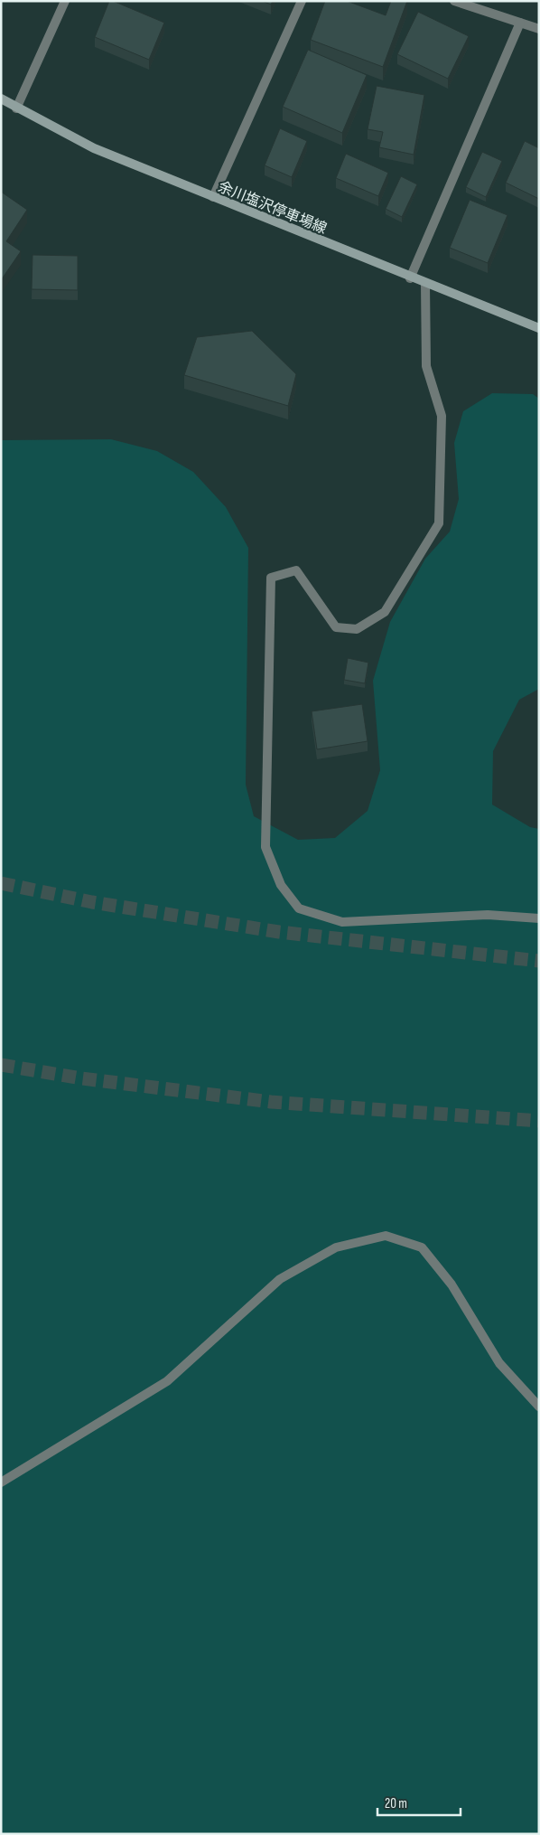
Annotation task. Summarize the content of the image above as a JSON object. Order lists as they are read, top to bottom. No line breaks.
{"streets":{"main road":["余川塩沢停車場線"]},"scale_bar":"20 m"}
